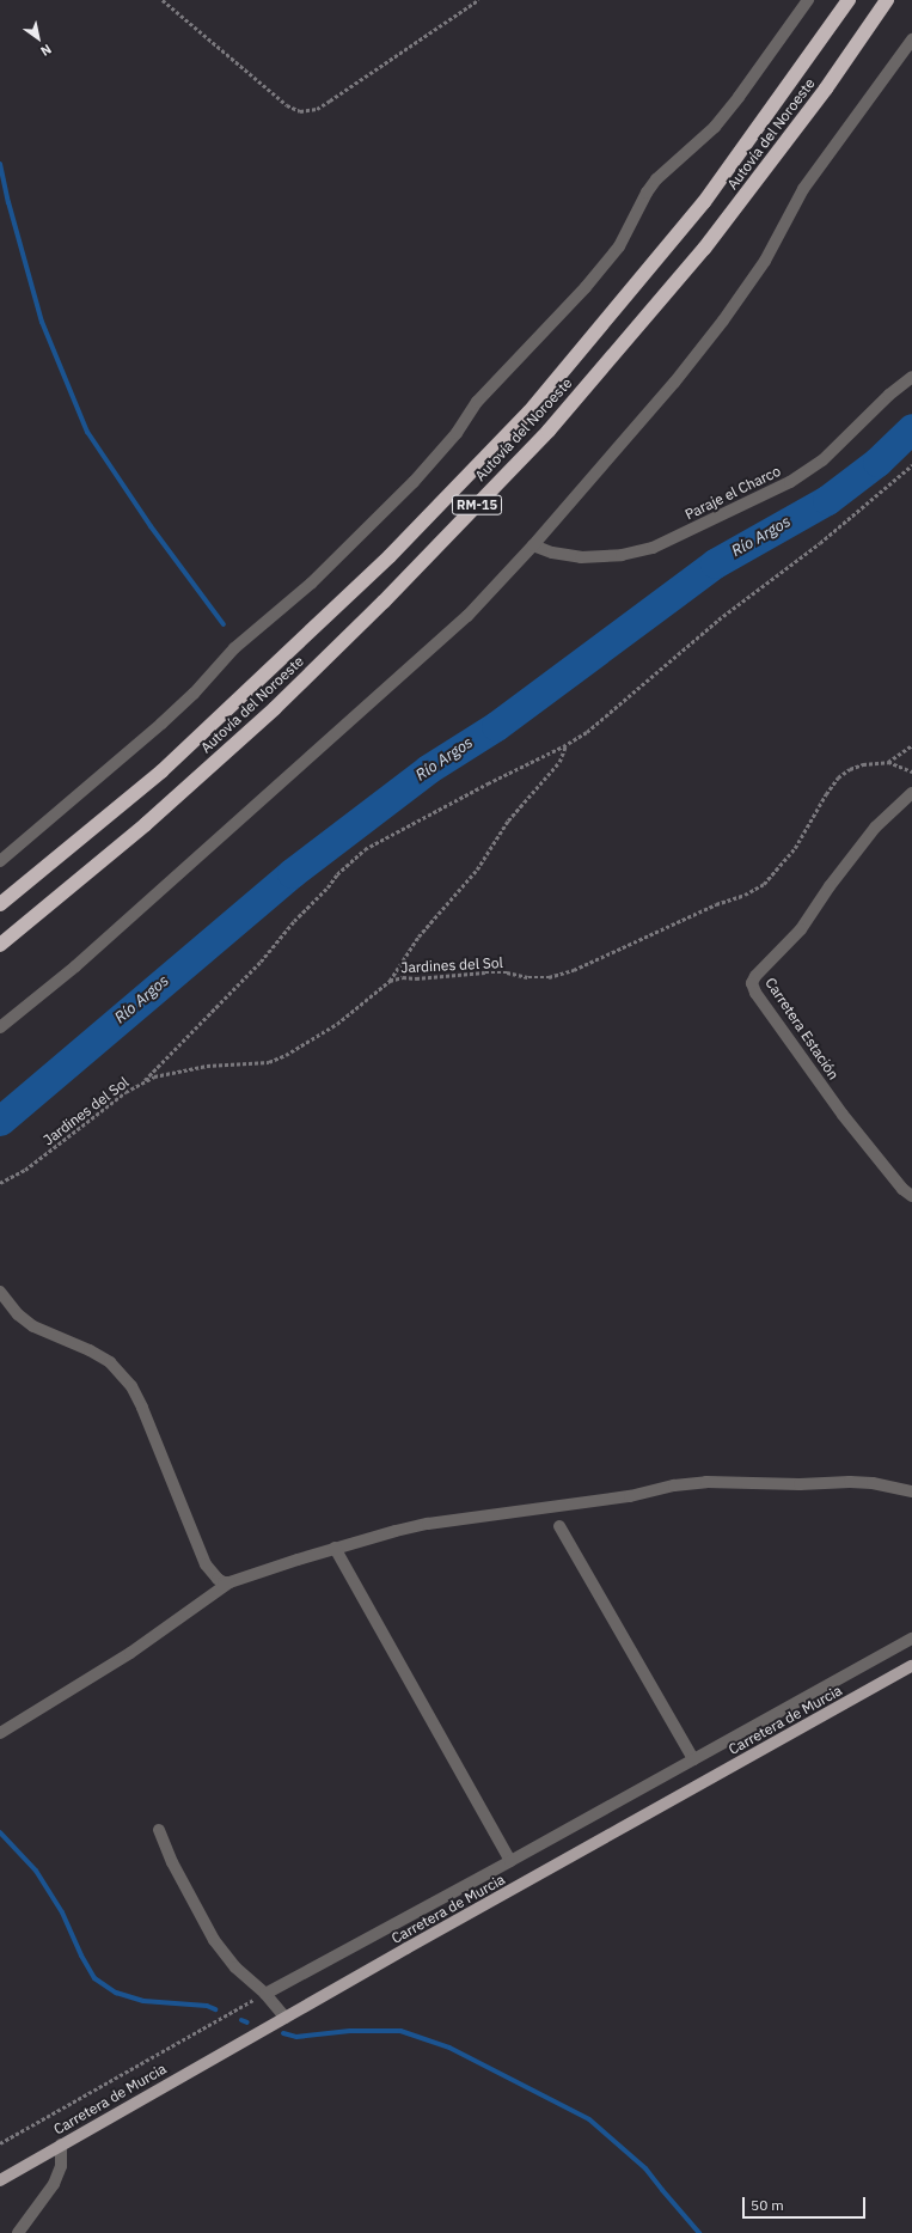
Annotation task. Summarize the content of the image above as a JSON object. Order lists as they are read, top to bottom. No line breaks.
{"streets":{"highway":["Autovía del Noroeste","RM-15"],"main road":["Carretera de Murcia"],"street":["Paraje el Charco","Carretera Estación"],"path":["Jardines del Sol"]},"water":["Río Argos"],"scale_bar":"50 m","north":"bottom right"}
